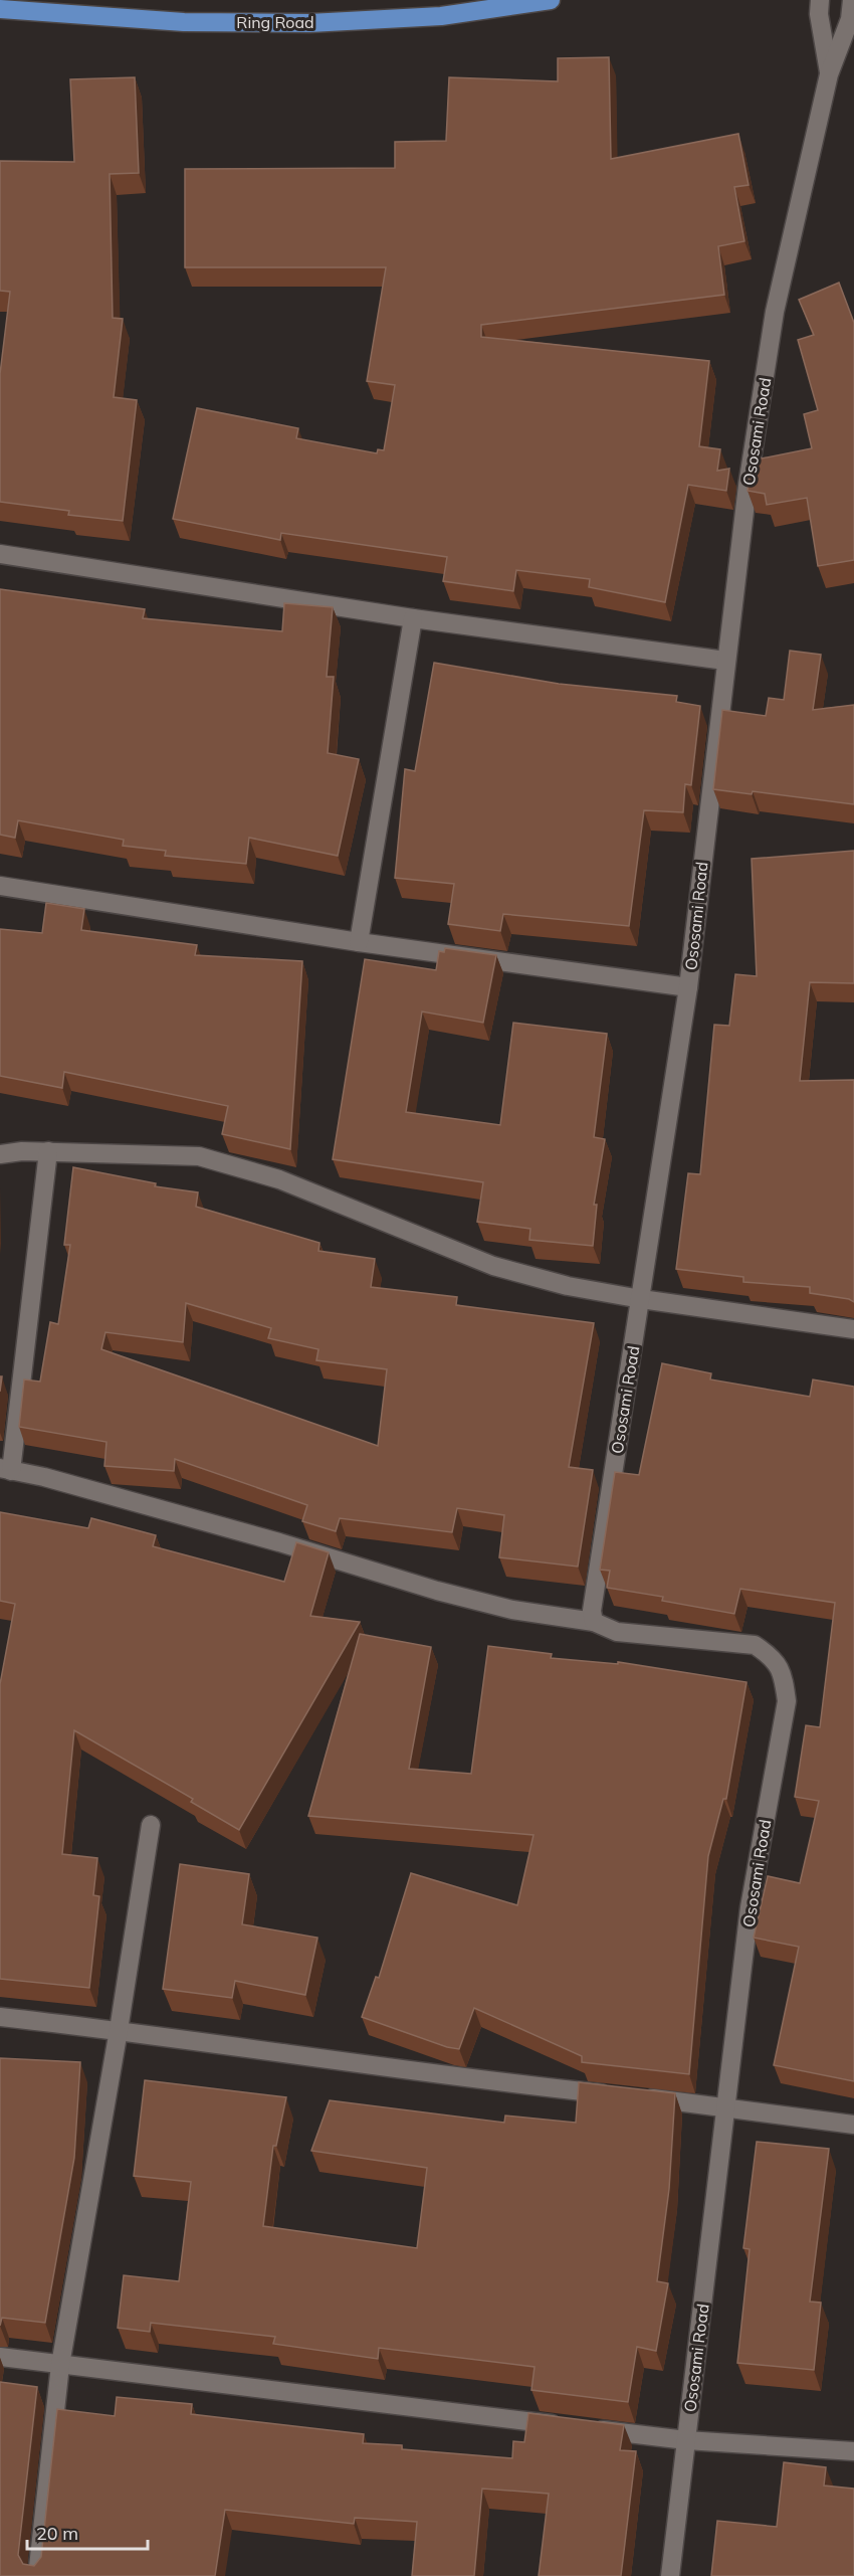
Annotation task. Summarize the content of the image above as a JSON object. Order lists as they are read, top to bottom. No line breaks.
{"streets":{"main road":["Ring Road"],"street":["Ososami Road"]},"scale_bar":"20 m"}
